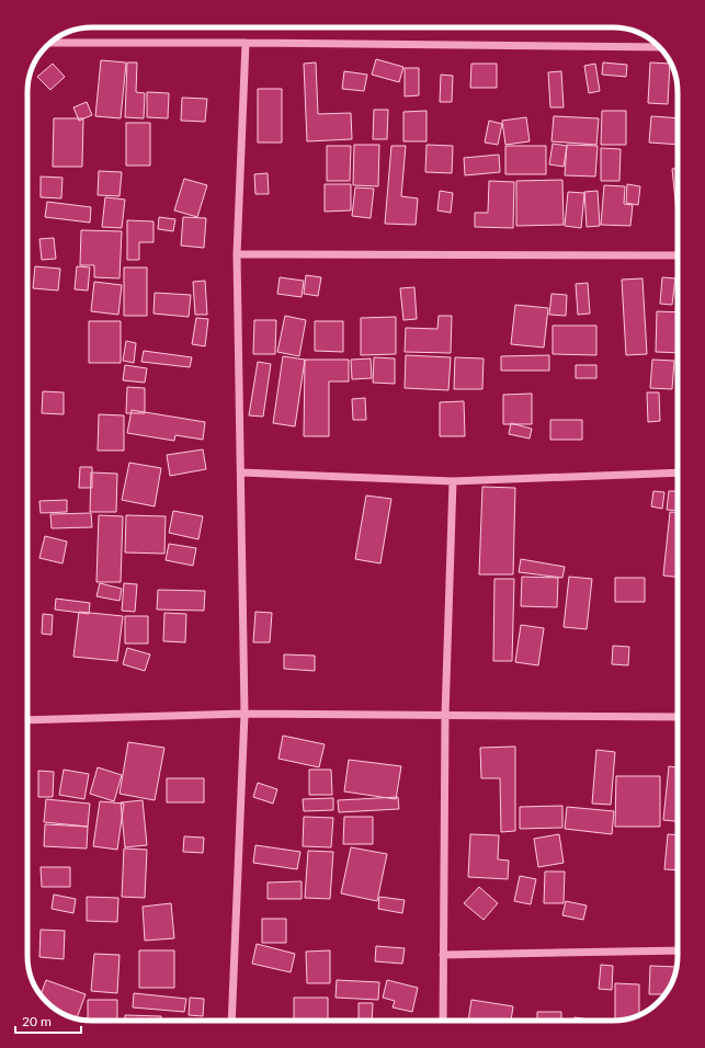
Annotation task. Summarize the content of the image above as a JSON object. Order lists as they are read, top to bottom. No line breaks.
{"scale_bar":"20 m"}
